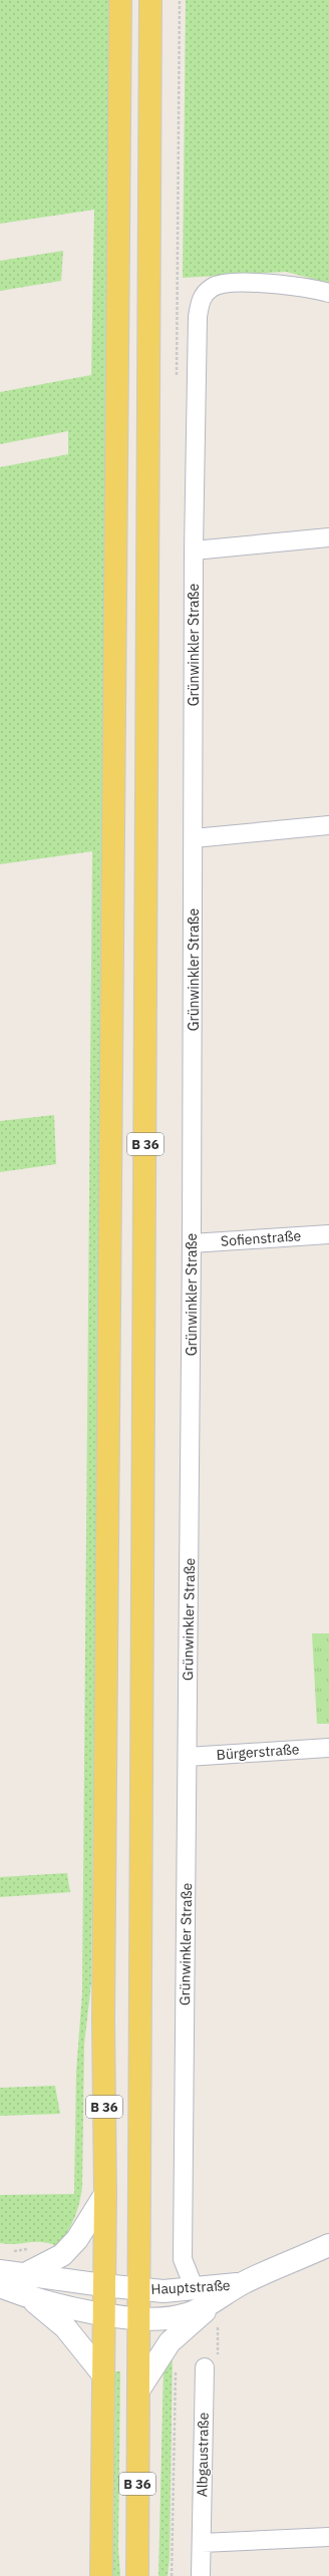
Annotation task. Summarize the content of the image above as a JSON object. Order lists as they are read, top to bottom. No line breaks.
{"streets":{"main road":["B 36"],"street":["Grünwinkler Straße","Sofienstraße","Bürgerstraße","Hauptstraße","Albgaustraße"]},"crossings":[["Grünwinkler Straße","Sofienstraße"],["Grünwinkler Straße","Bürgerstraße"],["Grünwinkler Straße","Hauptstraße"],["B 36","Hauptstraße"]]}
